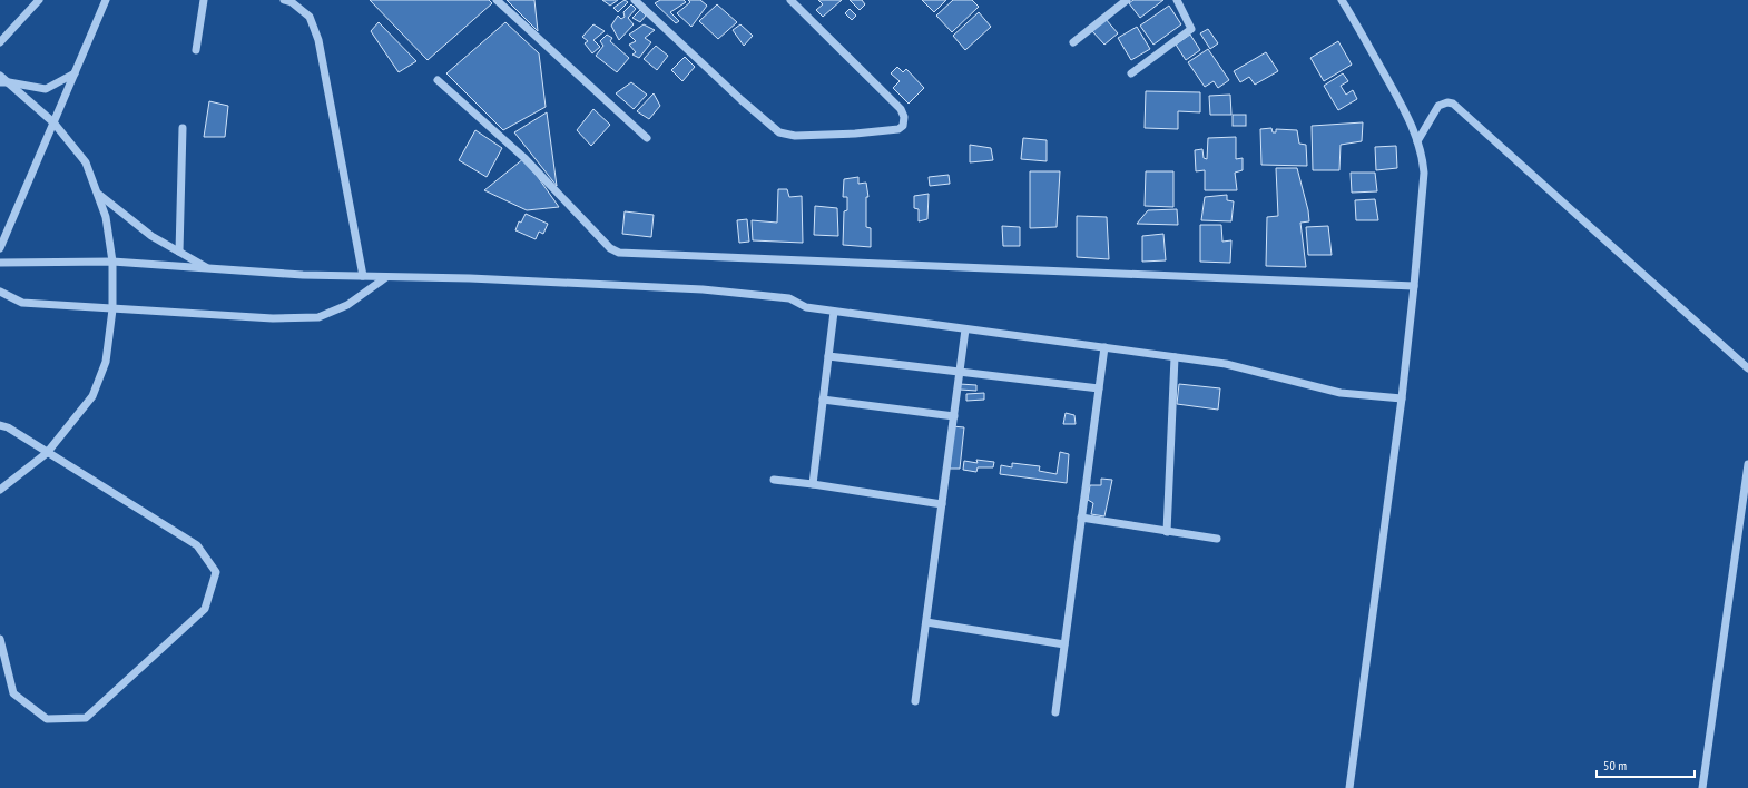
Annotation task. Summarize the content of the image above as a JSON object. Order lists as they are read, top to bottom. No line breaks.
{"scale_bar":"50 m"}
